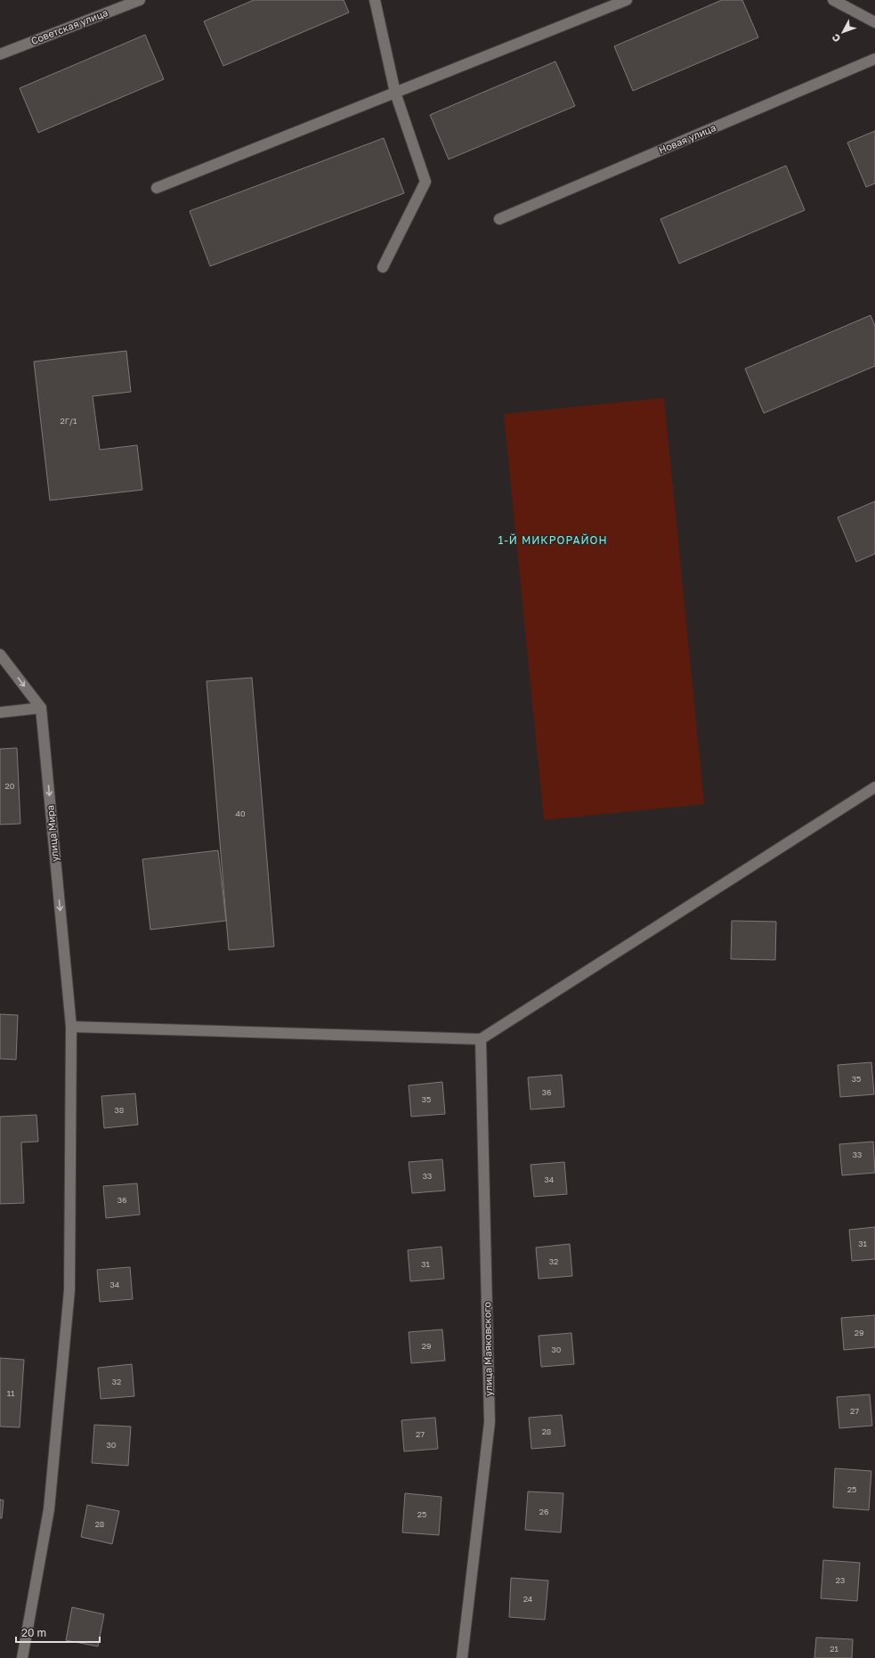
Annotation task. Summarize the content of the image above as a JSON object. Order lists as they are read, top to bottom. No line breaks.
{"streets":{"street":["Советская улица","Новая улица","улица Мира","улица Маяковского"]},"districts":["1-Й МИКРОРАЙОН"],"house_numbers":["2Г/1","20","40","35","36","35","38","33","33","34","36","31","32","31","34","29","29","30","32","11","27","28","27","30","25","26","25","28","23","24","21"],"scale_bar":"20 m","north":"bottom left"}
